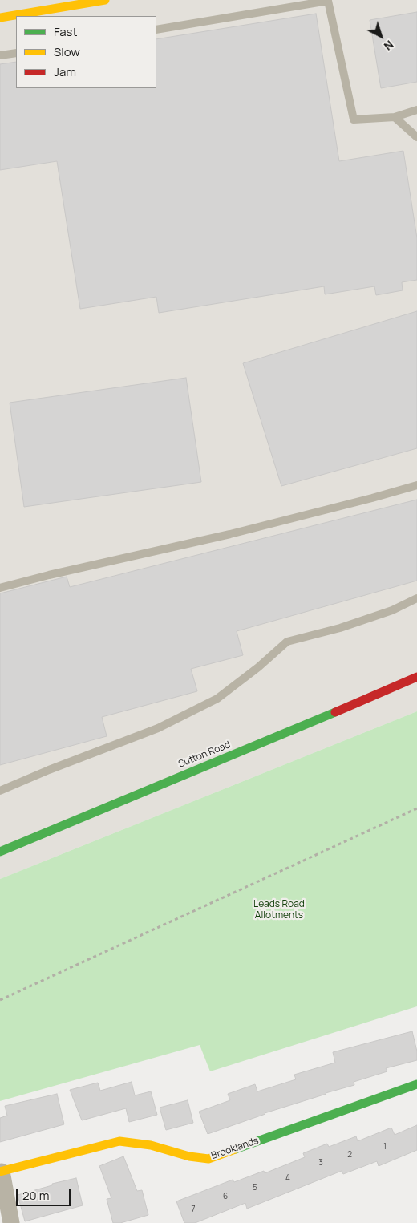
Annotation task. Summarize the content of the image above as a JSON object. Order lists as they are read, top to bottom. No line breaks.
{"streets":{"street":["Sutton Road","Brooklands"]},"parks":["Leads Road Allotments"],"house_numbers":["1","2","3","4","5","6","7"],"legend":["Fast","Slow","Jam"],"scale_bar":"20 m","north":"bottom right"}
